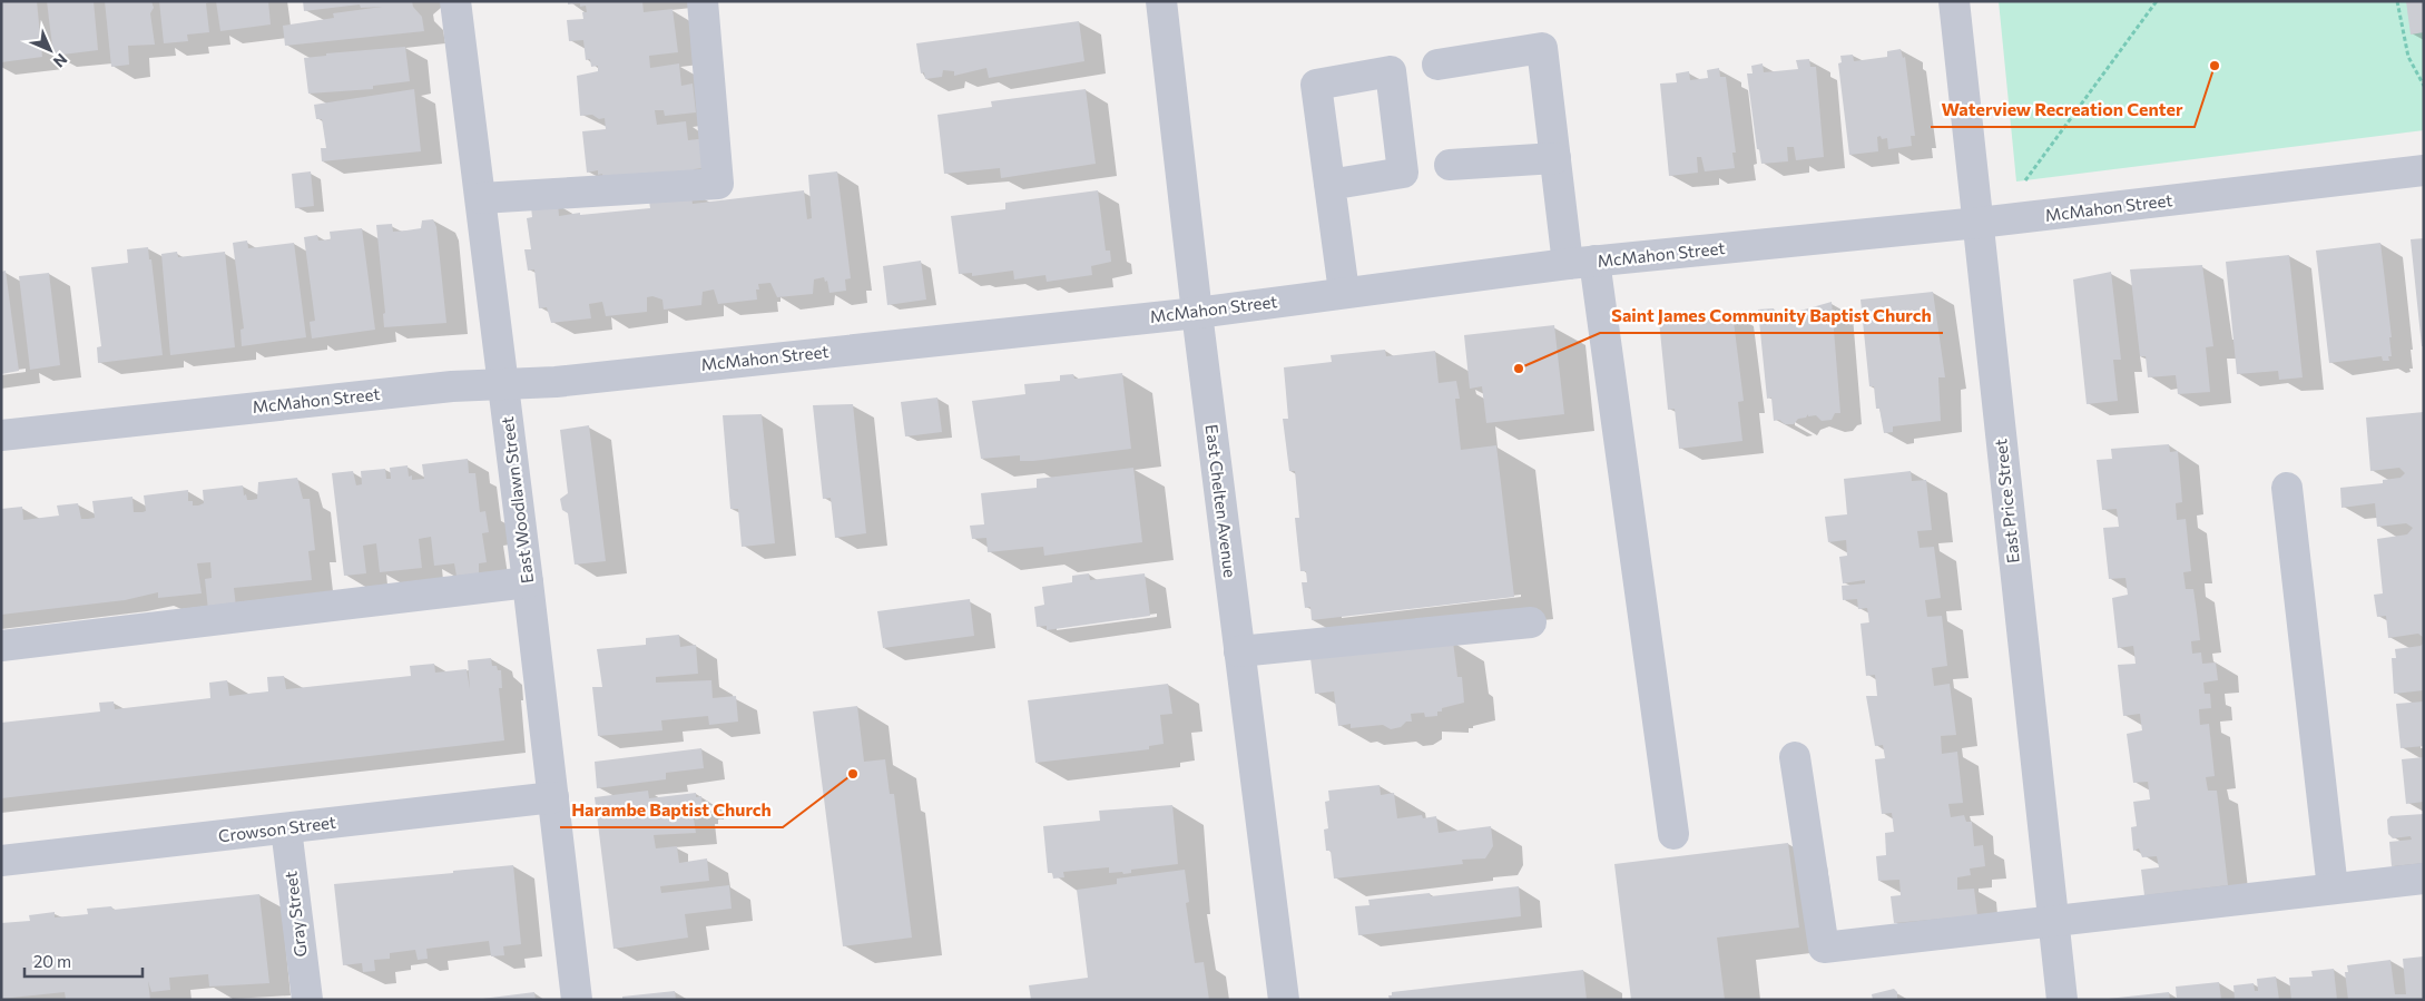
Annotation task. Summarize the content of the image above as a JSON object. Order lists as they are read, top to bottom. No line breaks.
{"streets":{"street":["McMahon Street","East Woodlawn Street","East Chelten Avenue","East Price Street","Crowson Street","Gray Street"]},"crossings":[["McMahon Street","East Woodlawn Street"],["McMahon Street","East Chelten Avenue"],["McMahon Street","East Price Street"],["East Woodlawn Street","Crowson Street"],["Crowson Street","Gray Street"]],"places":["Waterview Recreation Center","Saint James Community Baptist Church","Harambe Baptist Church"],"scale_bar":"20 m","north":"bottom right"}
